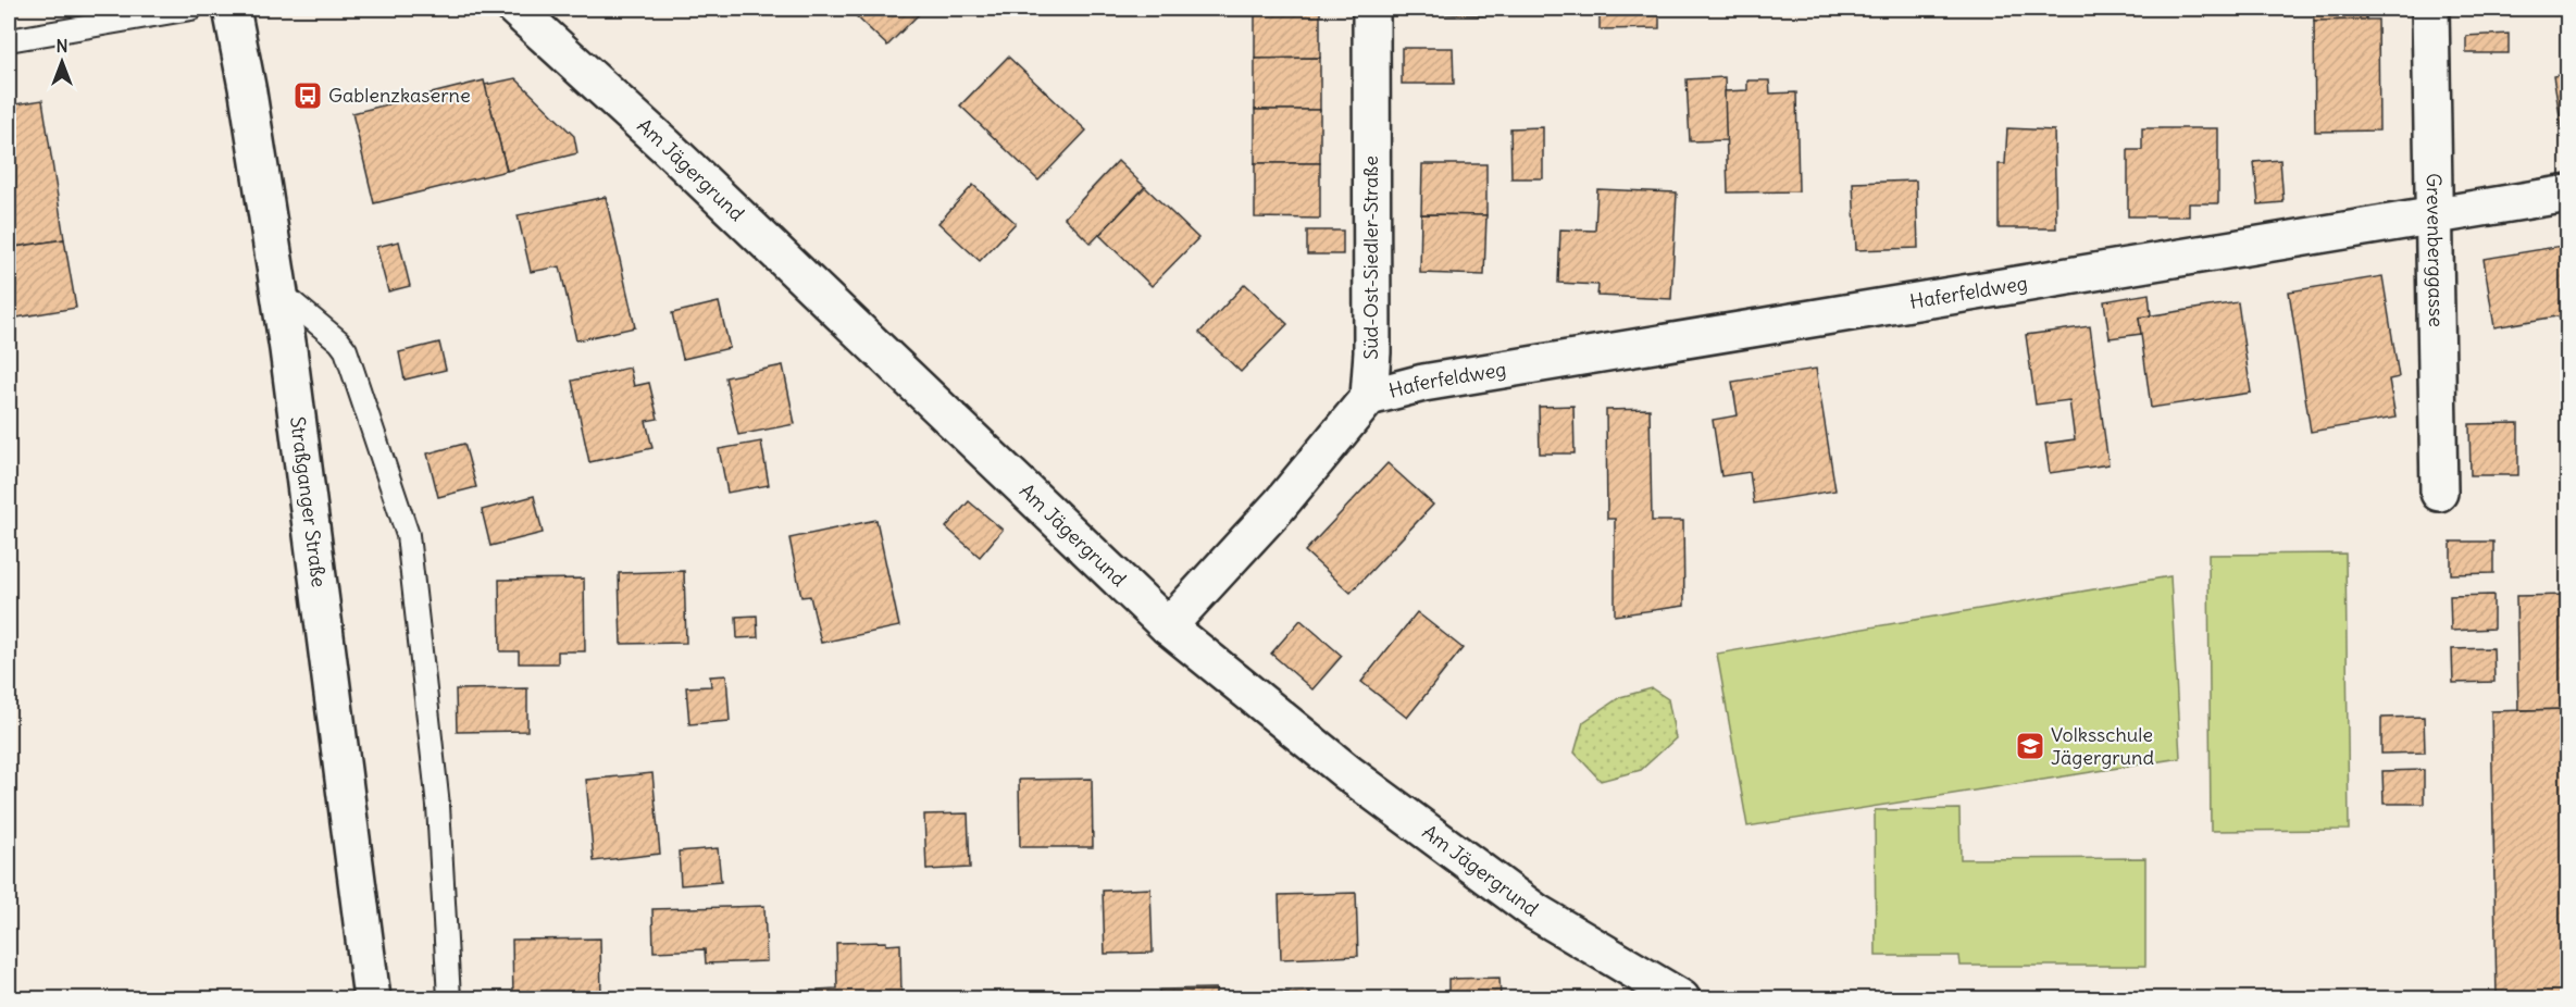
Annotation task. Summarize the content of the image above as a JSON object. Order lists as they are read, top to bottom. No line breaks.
{"streets":{"street":["Am Jägergrund","Grevenberggasse","Süd-Ost-Siedler-Straße","Haferfeldweg","Straßganger Straße"]},"crossings":[["Grevenberggasse","Haferfeldweg"],["Süd-Ost-Siedler-Straße","Haferfeldweg"]],"places":{"bus stop":["Gablenzkaserne"],"school or university":["Volksschule Jägergrund"]},"north":"top"}
